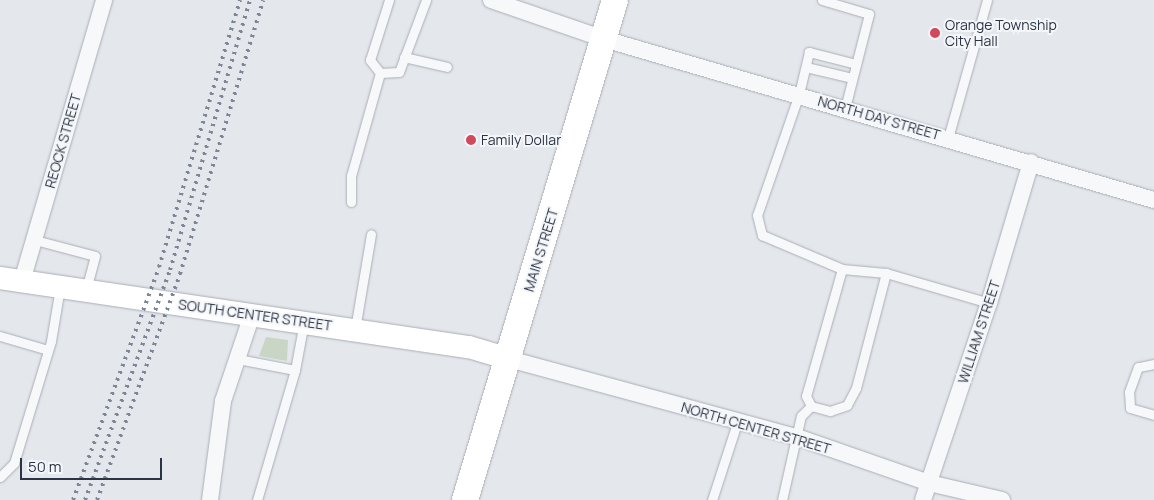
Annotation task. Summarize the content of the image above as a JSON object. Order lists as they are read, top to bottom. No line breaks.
{"streets":{"main road":["MAIN STREET","SOUTH CENTER STREET"],"street":["NORTH DAY STREET","REOCK STREET","WILLIAM STREET","NORTH CENTER STREET"]},"crossings":[["NORTH DAY STREET","MAIN STREET"],["NORTH DAY STREET","WILLIAM STREET"],["REOCK STREET","SOUTH CENTER STREET"],["MAIN STREET","SOUTH CENTER STREET"],["MAIN STREET","NORTH CENTER STREET"],["SOUTH CENTER STREET","NORTH CENTER STREET"],["WILLIAM STREET","NORTH CENTER STREET"]],"places":["Orange Township City Hall","Family Dollar"],"scale_bar":"50 m"}
